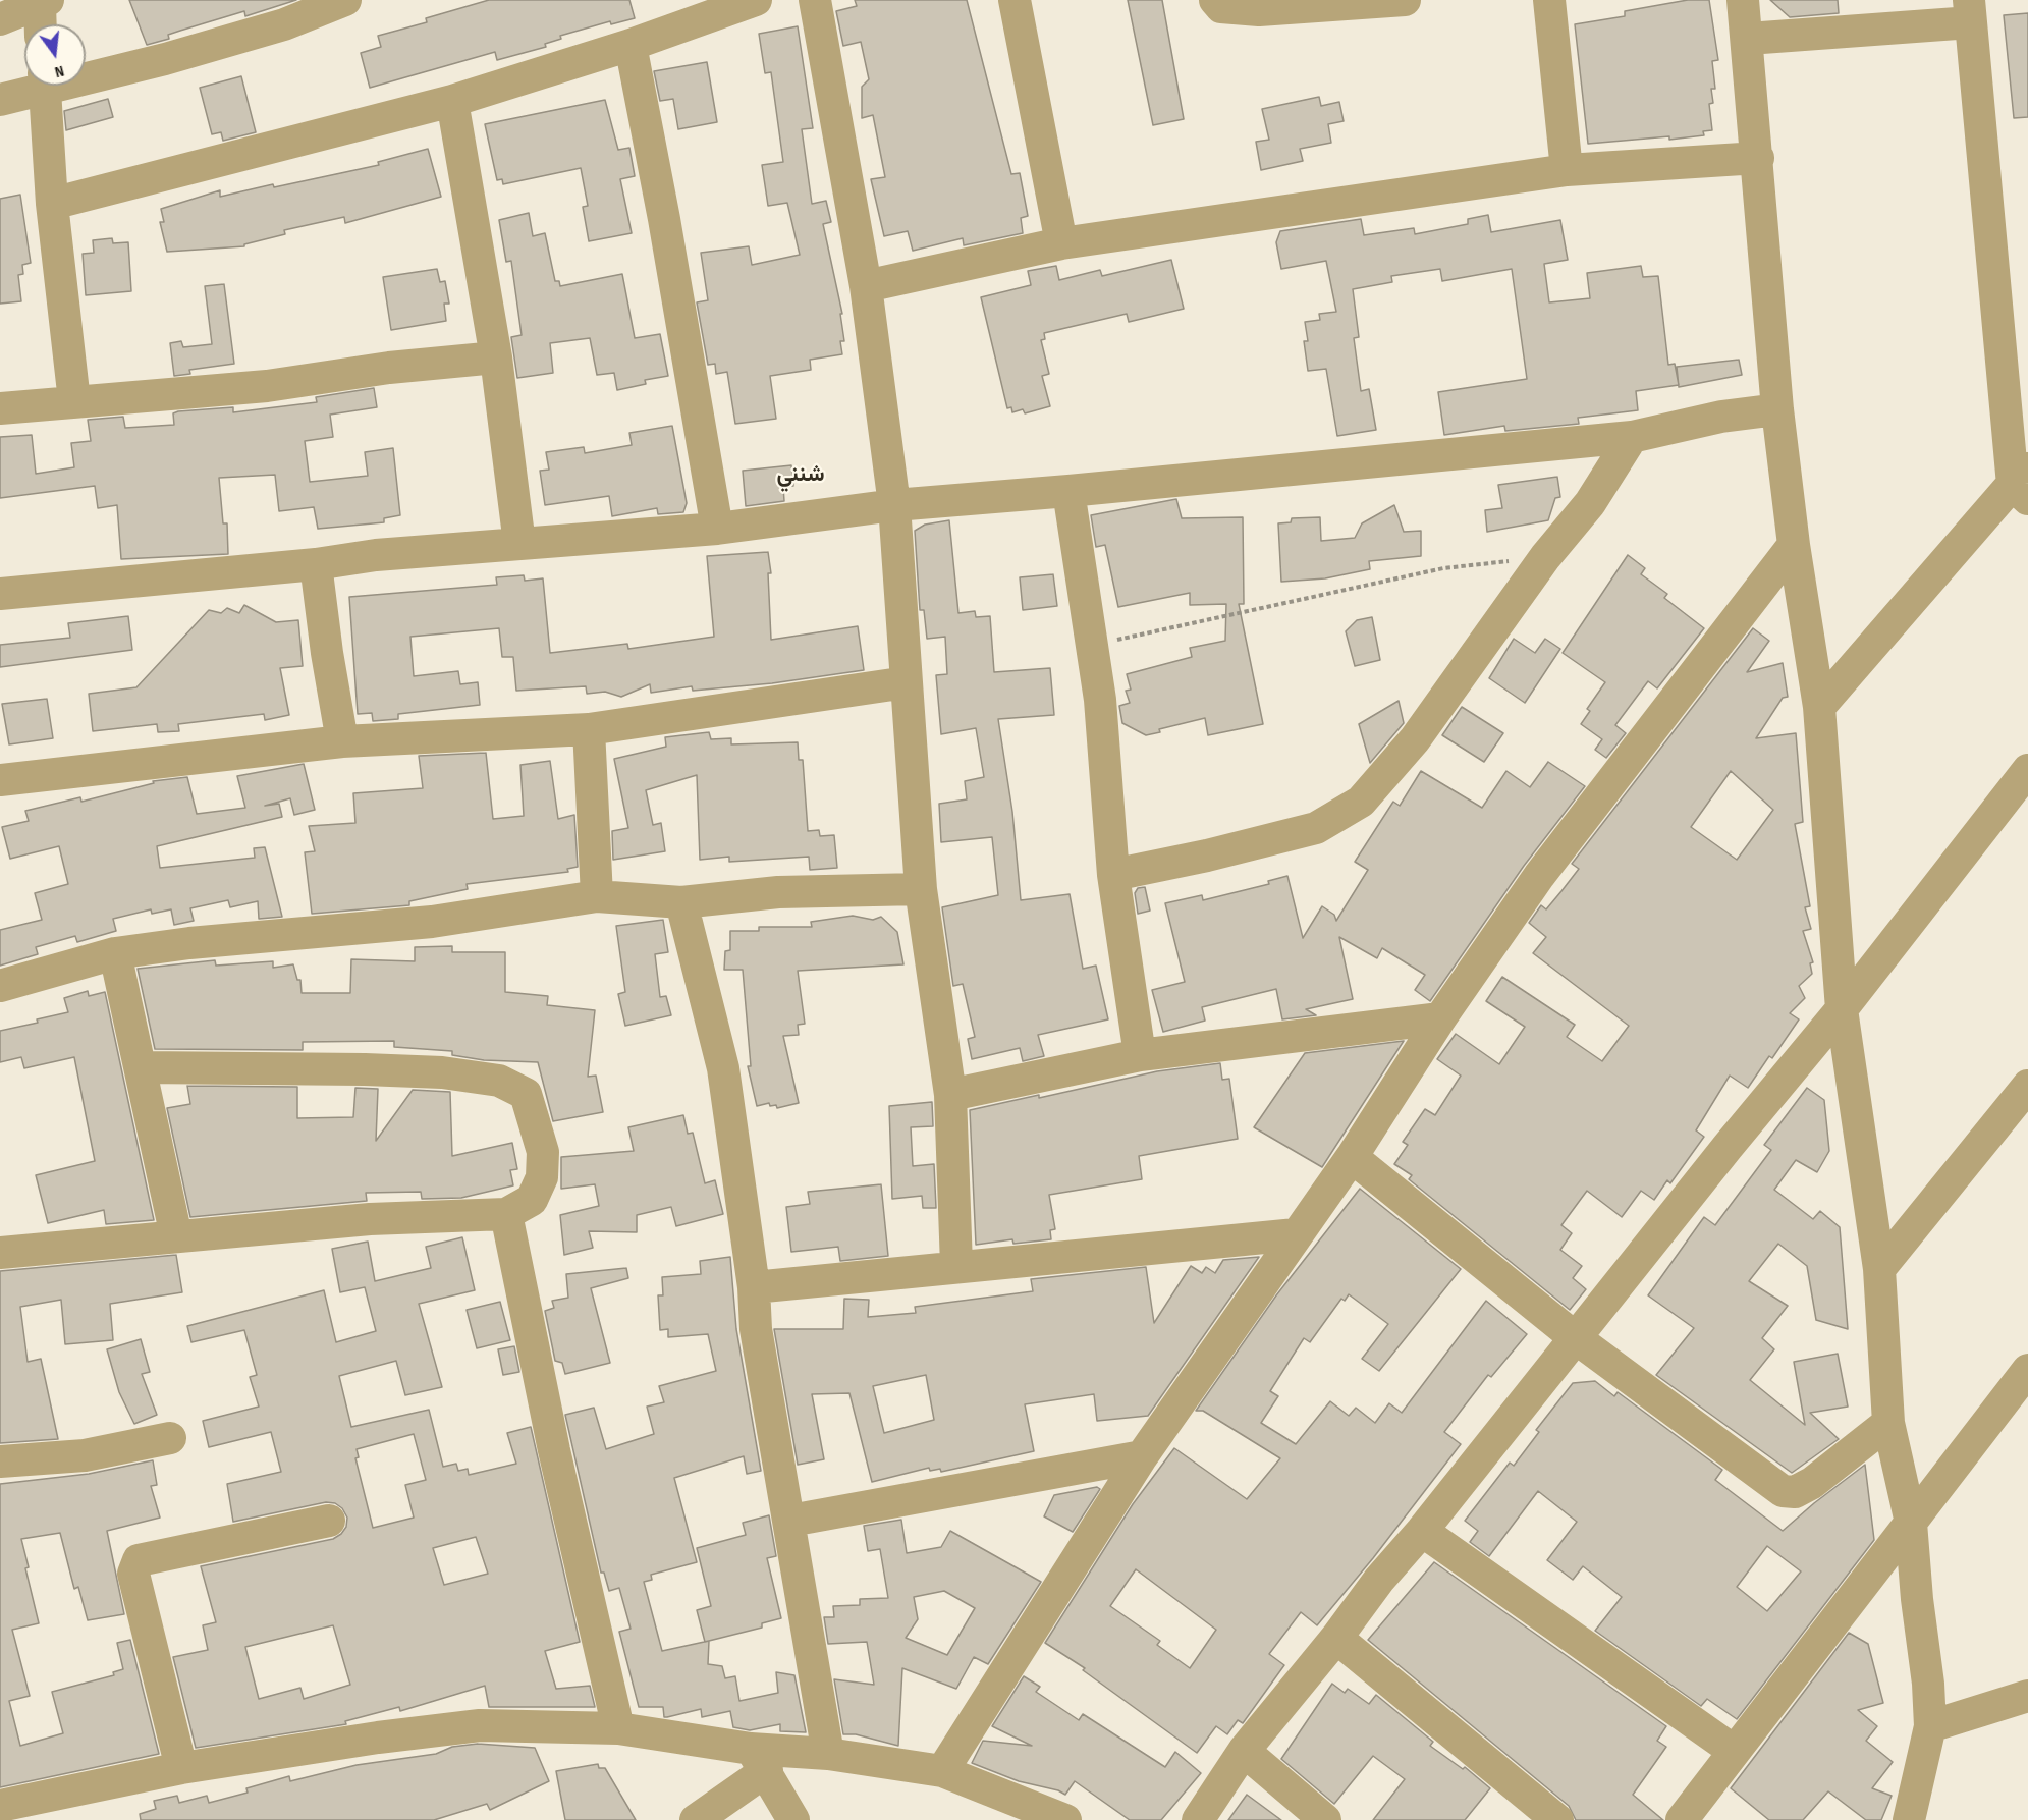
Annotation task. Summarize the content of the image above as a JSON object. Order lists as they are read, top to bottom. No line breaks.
{"districts":["شنني"],"north":"bottom"}
